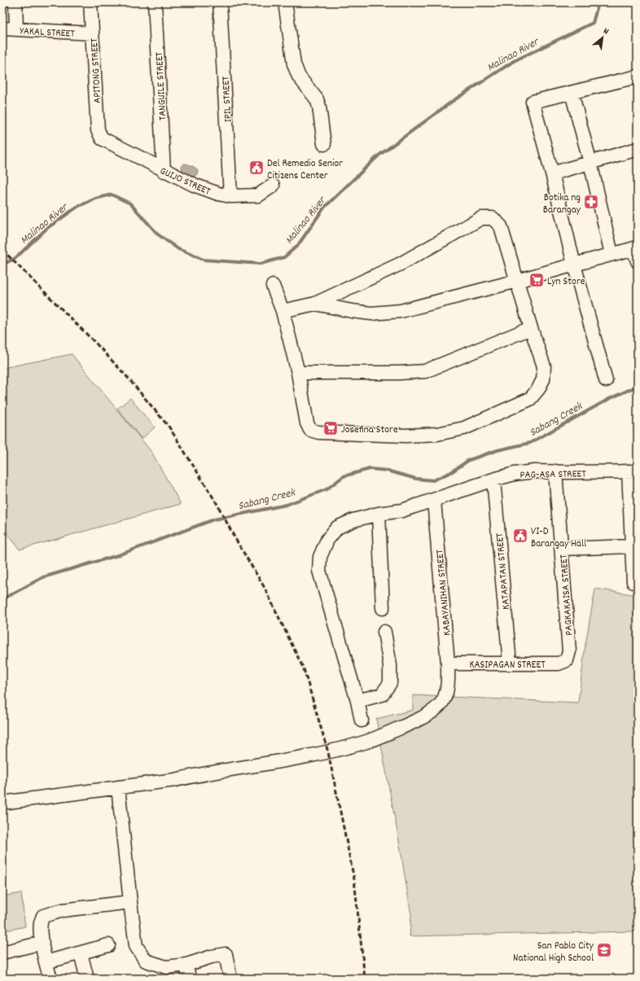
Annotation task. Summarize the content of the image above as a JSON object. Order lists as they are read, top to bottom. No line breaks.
{"streets":{"street":["YAKAL STREET","APITONG STREET","TANGUILE STREET","IPIL STREET","GUIJO STREET","PAG-ASA STREET","KATAPATAN STREET","KABAYANIHAN STREET","PAGKAKAISA STREET","KASIPAGAN STREET"]},"crossings":[["YAKAL STREET","APITONG STREET"],["APITONG STREET","GUIJO STREET"],["TANGUILE STREET","GUIJO STREET"],["IPIL STREET","GUIJO STREET"],["PAG-ASA STREET","KATAPATAN STREET"],["PAG-ASA STREET","KABAYANIHAN STREET"],["PAG-ASA STREET","PAGKAKAISA STREET"],["KATAPATAN STREET","KASIPAGAN STREET"],["KABAYANIHAN STREET","KASIPAGAN STREET"],["PAGKAKAISA STREET","KASIPAGAN STREET"]],"water":["Malinao River","Sabang Creek"],"places":{"public building":["Del Remedio Senior Citizens Center","VI-D Barangay Hall"],"pharmacy":["Botika ng Barangay"],"supermarket":["Lyn Store","Josefina Store"],"school or university":["San Pablo City National High School"]},"north":"top right"}
